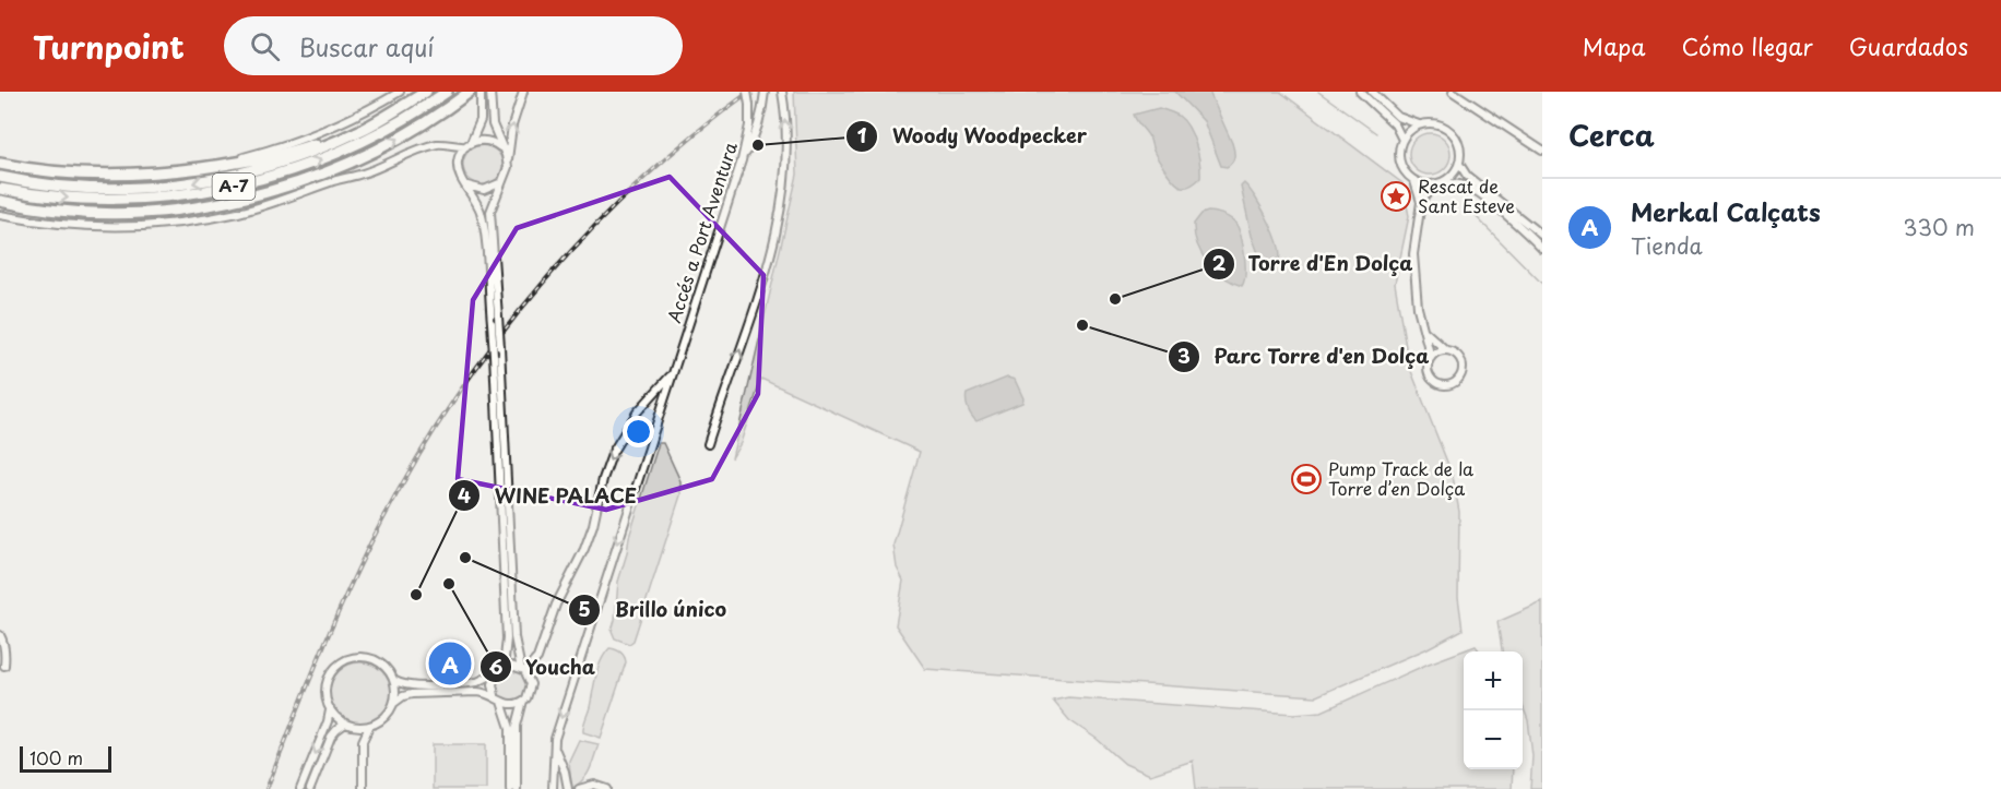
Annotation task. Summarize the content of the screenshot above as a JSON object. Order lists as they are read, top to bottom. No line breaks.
{"streets":{"highway":["A-7"],"street":["Accés a Port Aventura"]},"one_way":["Accés a Port Aventura"],"places":{"other":["Woody Woodpecker","Torre d'En Dolça","Parc Torre d'en Dolça","Brillo único","Youcha","WINE PALACE"],"place":["Rescat de Sant Esteve"],"sports":["Pump Track de la Torre d’en Dolça"]},"scale_bar":"100 m","page":{"header":"Turnpoint","search":"Buscar aquí","nav":["Mapa","Cómo llegar","Guardados"],"heading":"Cerca","list":[{"mark":"A","name":"Merkal Calçats","note":"Tienda","value":"330 m"}],"pins":"A","map_buttons":["+","−"],"scale":"100 m"}}
